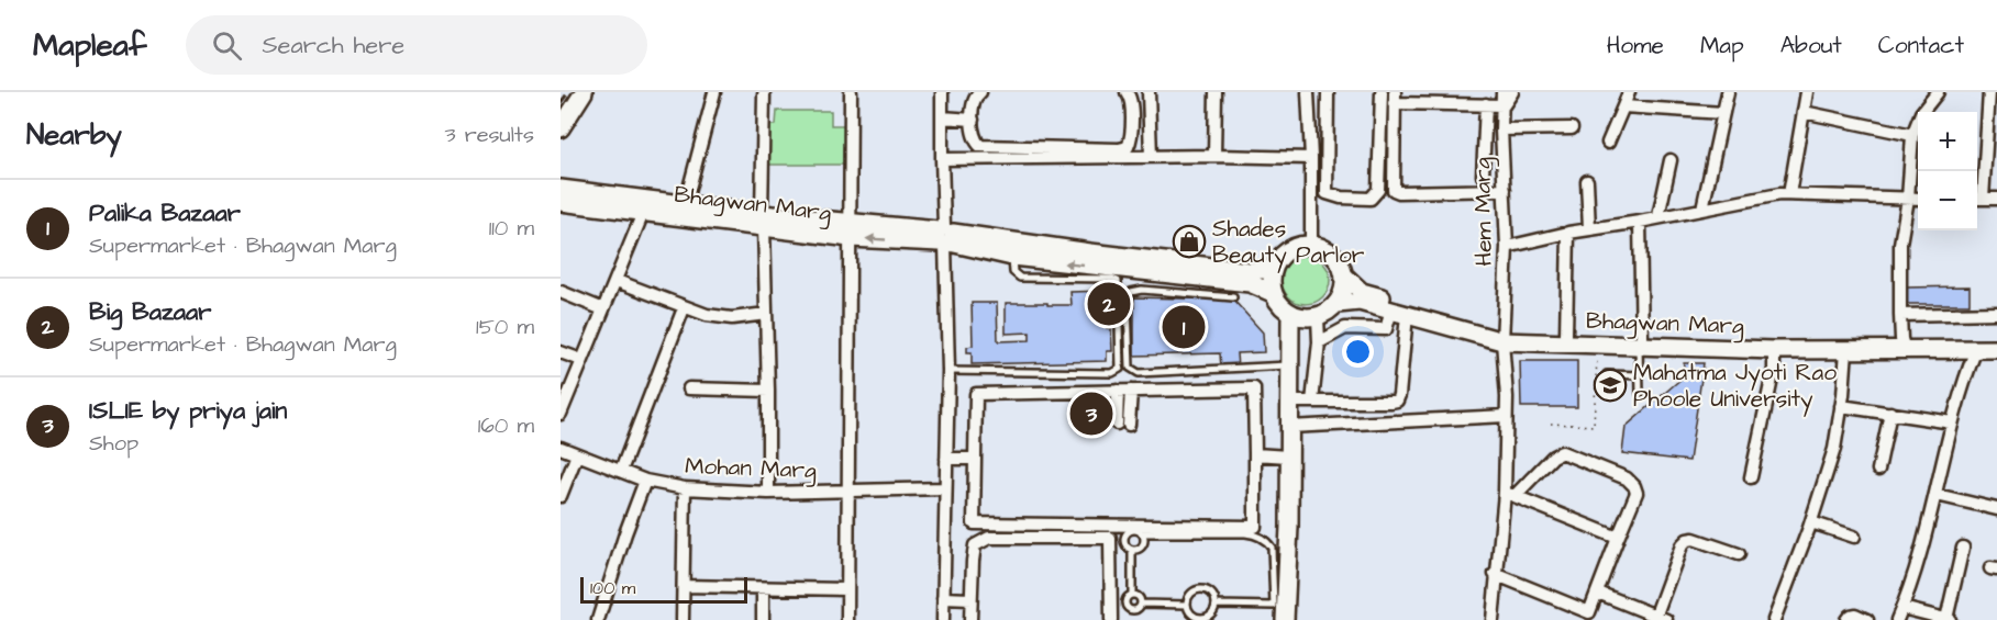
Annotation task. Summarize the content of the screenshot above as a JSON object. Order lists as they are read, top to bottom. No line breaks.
{"streets":{"street":["Bhagwan Marg","Hem Marg","Mohan Marg"]},"crossings":[["Bhagwan Marg","Hem Marg"]],"places":{"shop":["Shades Beauty Parlor"],"school or university":["Mahatma Jyoti Rao Phoole University"]},"scale_bar":"100 m","page":{"header":"Mapleaf","search":"Search here","nav":["Home","Map","About","Contact"],"heading":["Nearby","3 results"],"map_buttons":["+","−"],"list":[{"mark":"1","name":"Palika Bazaar","note":"Supermarket · Bhagwan Marg","value":"110 m"},{"mark":"2","name":"Big Bazaar","note":"Supermarket · Bhagwan Marg","value":"150 m"},{"mark":"3","name":"ISLIE by priya jain","note":"Shop","value":"160 m"}],"pins":["2","1","3"],"scale":"100 m"}}
